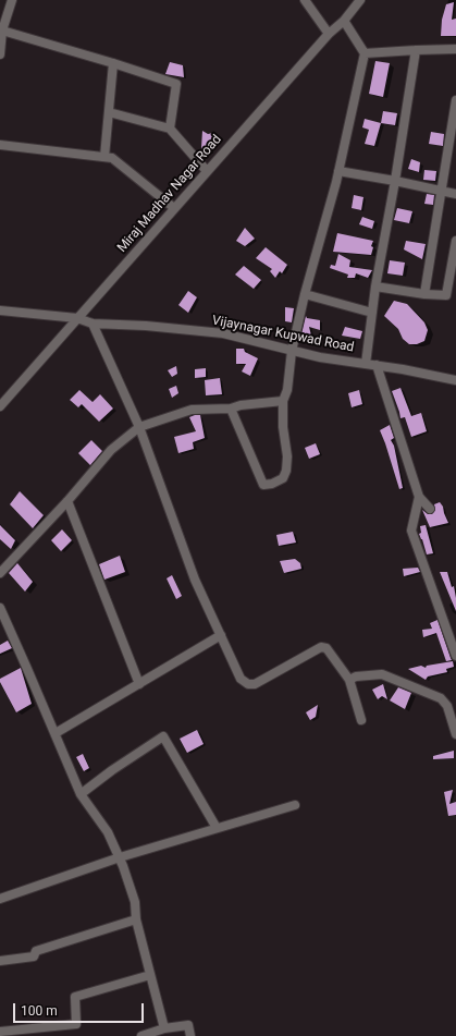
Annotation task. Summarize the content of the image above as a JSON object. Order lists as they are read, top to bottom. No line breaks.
{"streets":{"street":["Miraj Madhav Nagar Road","Vijaynagar Kupwad Road"]},"crossings":[["Miraj Madhav Nagar Road","Vijaynagar Kupwad Road"]],"scale_bar":"100 m"}
